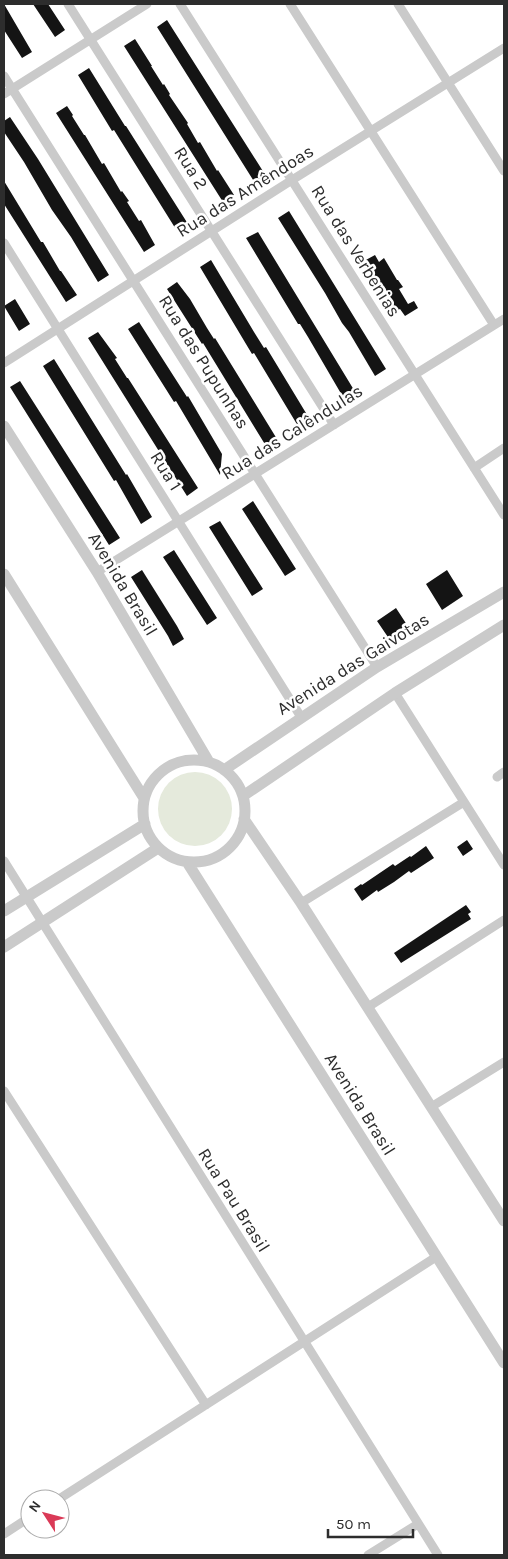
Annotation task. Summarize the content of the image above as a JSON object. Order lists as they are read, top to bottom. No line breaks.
{"streets":{"street":["Rua 2","Rua das Amêndoas","Rua das Verbenias","Rua das Pupunhas","Rua das Calêndulas","Rua 1","Avenida Brasil","Avenida das Gaivotas","Rua Pau Brasil"]},"crossings":[["Rua 2","Rua das Amêndoas"],["Rua 2","Rua das Calêndulas"],["Rua das Amêndoas","Rua das Verbenias"],["Rua das Amêndoas","Rua das Pupunhas"],["Rua das Amêndoas","Rua 1"],["Rua das Verbenias","Rua das Calêndulas"],["Rua das Pupunhas","Rua das Calêndulas"],["Rua das Pupunhas","Avenida das Gaivotas"],["Rua das Calêndulas","Rua 1"],["Rua das Calêndulas","Avenida Brasil"],["Rua 1","Avenida das Gaivotas"],["Avenida Brasil","Avenida das Gaivotas"]],"scale_bar":"50 m","north":"top left"}
